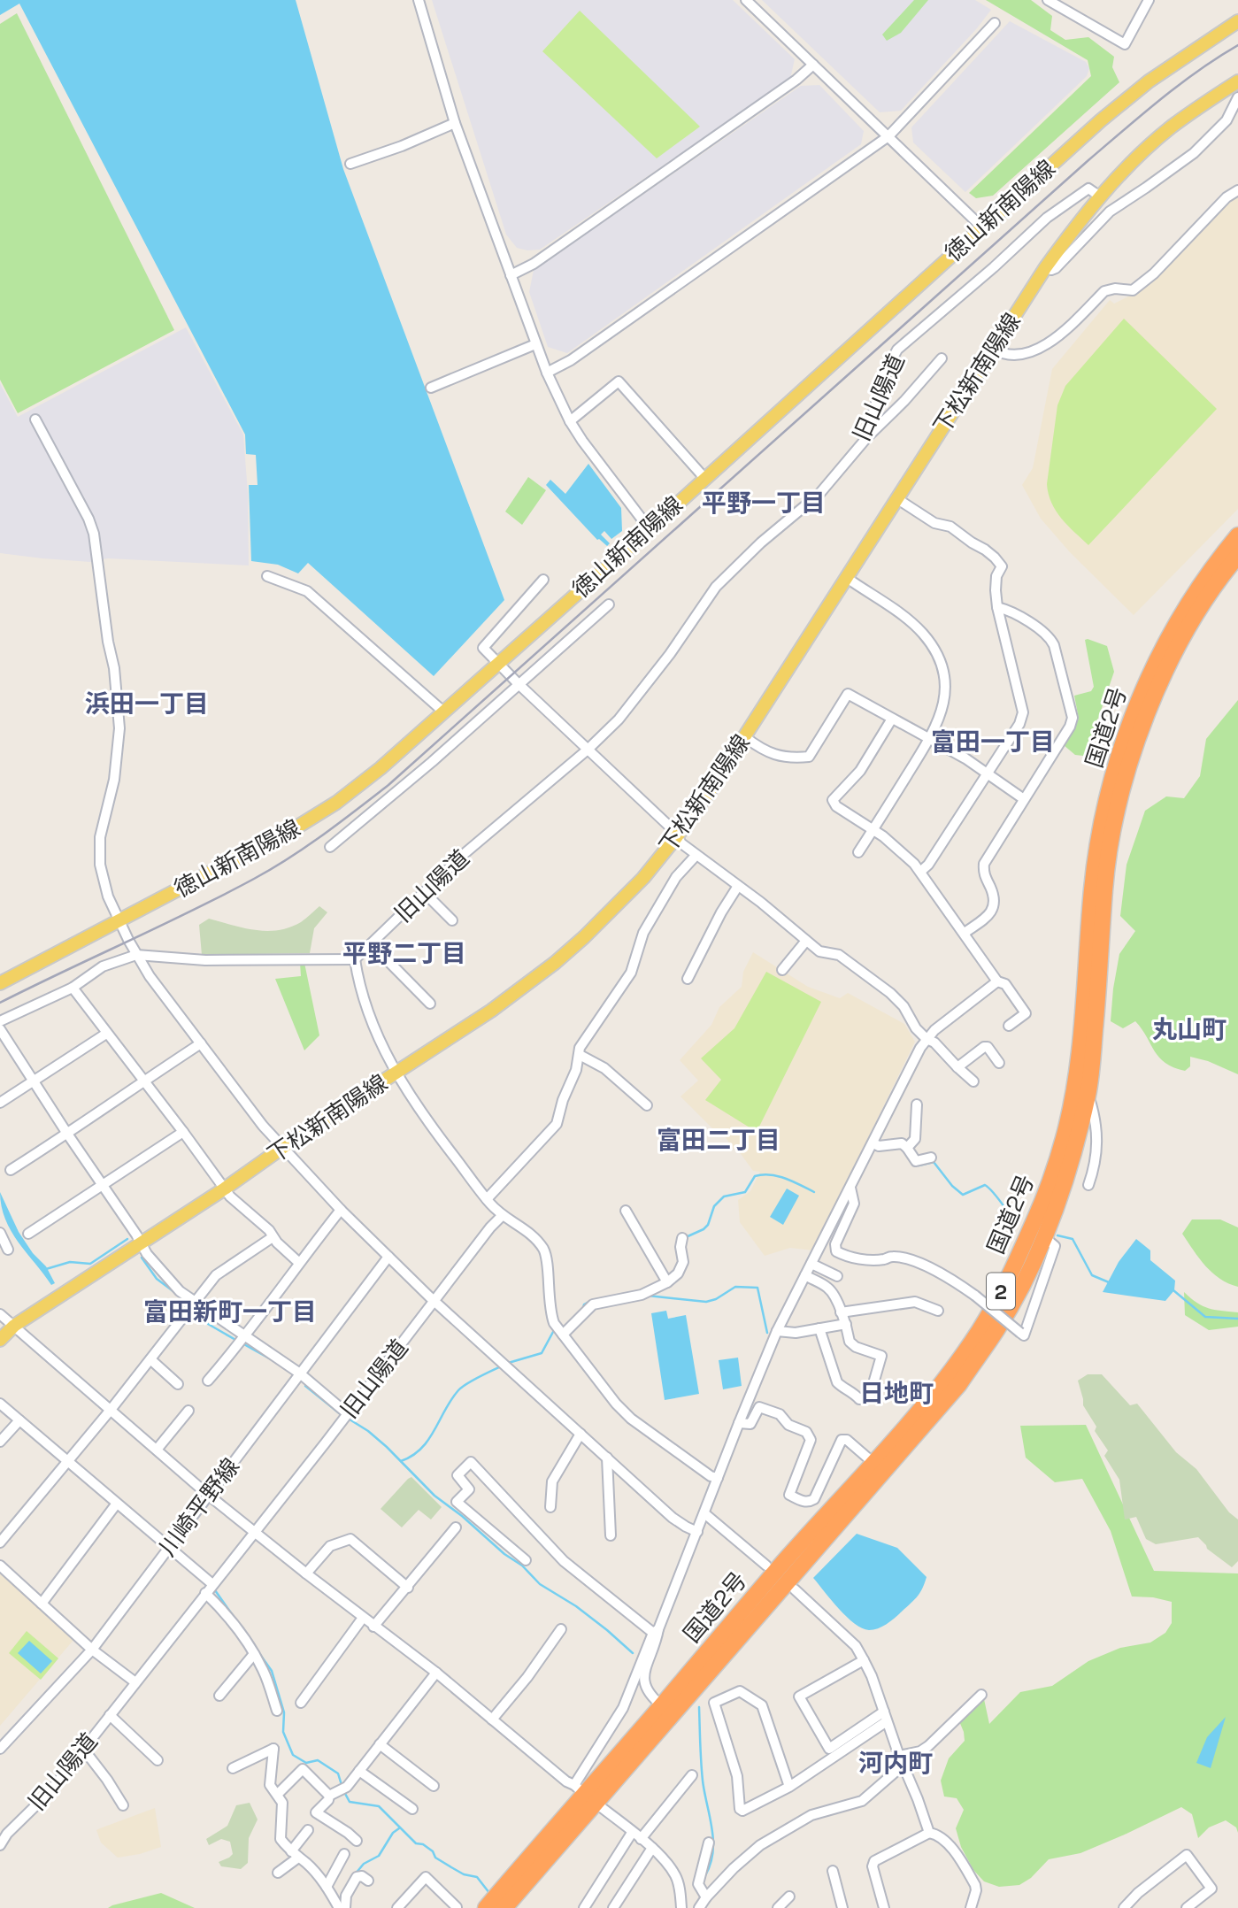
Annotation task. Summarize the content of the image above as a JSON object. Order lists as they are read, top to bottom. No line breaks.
{"streets":{"highway":["国道2号","2"],"main road":["徳山新南陽線","下松新南陽線"],"street":["旧山陽道","川崎平野線"]},"crossings":[["下松新南陽線","旧山陽道"]],"districts":["平野一丁目","浜田一丁目","富田一丁目","平野二丁目","丸山町","富田二丁目","富田新町一丁目","日地町","河内町"]}
